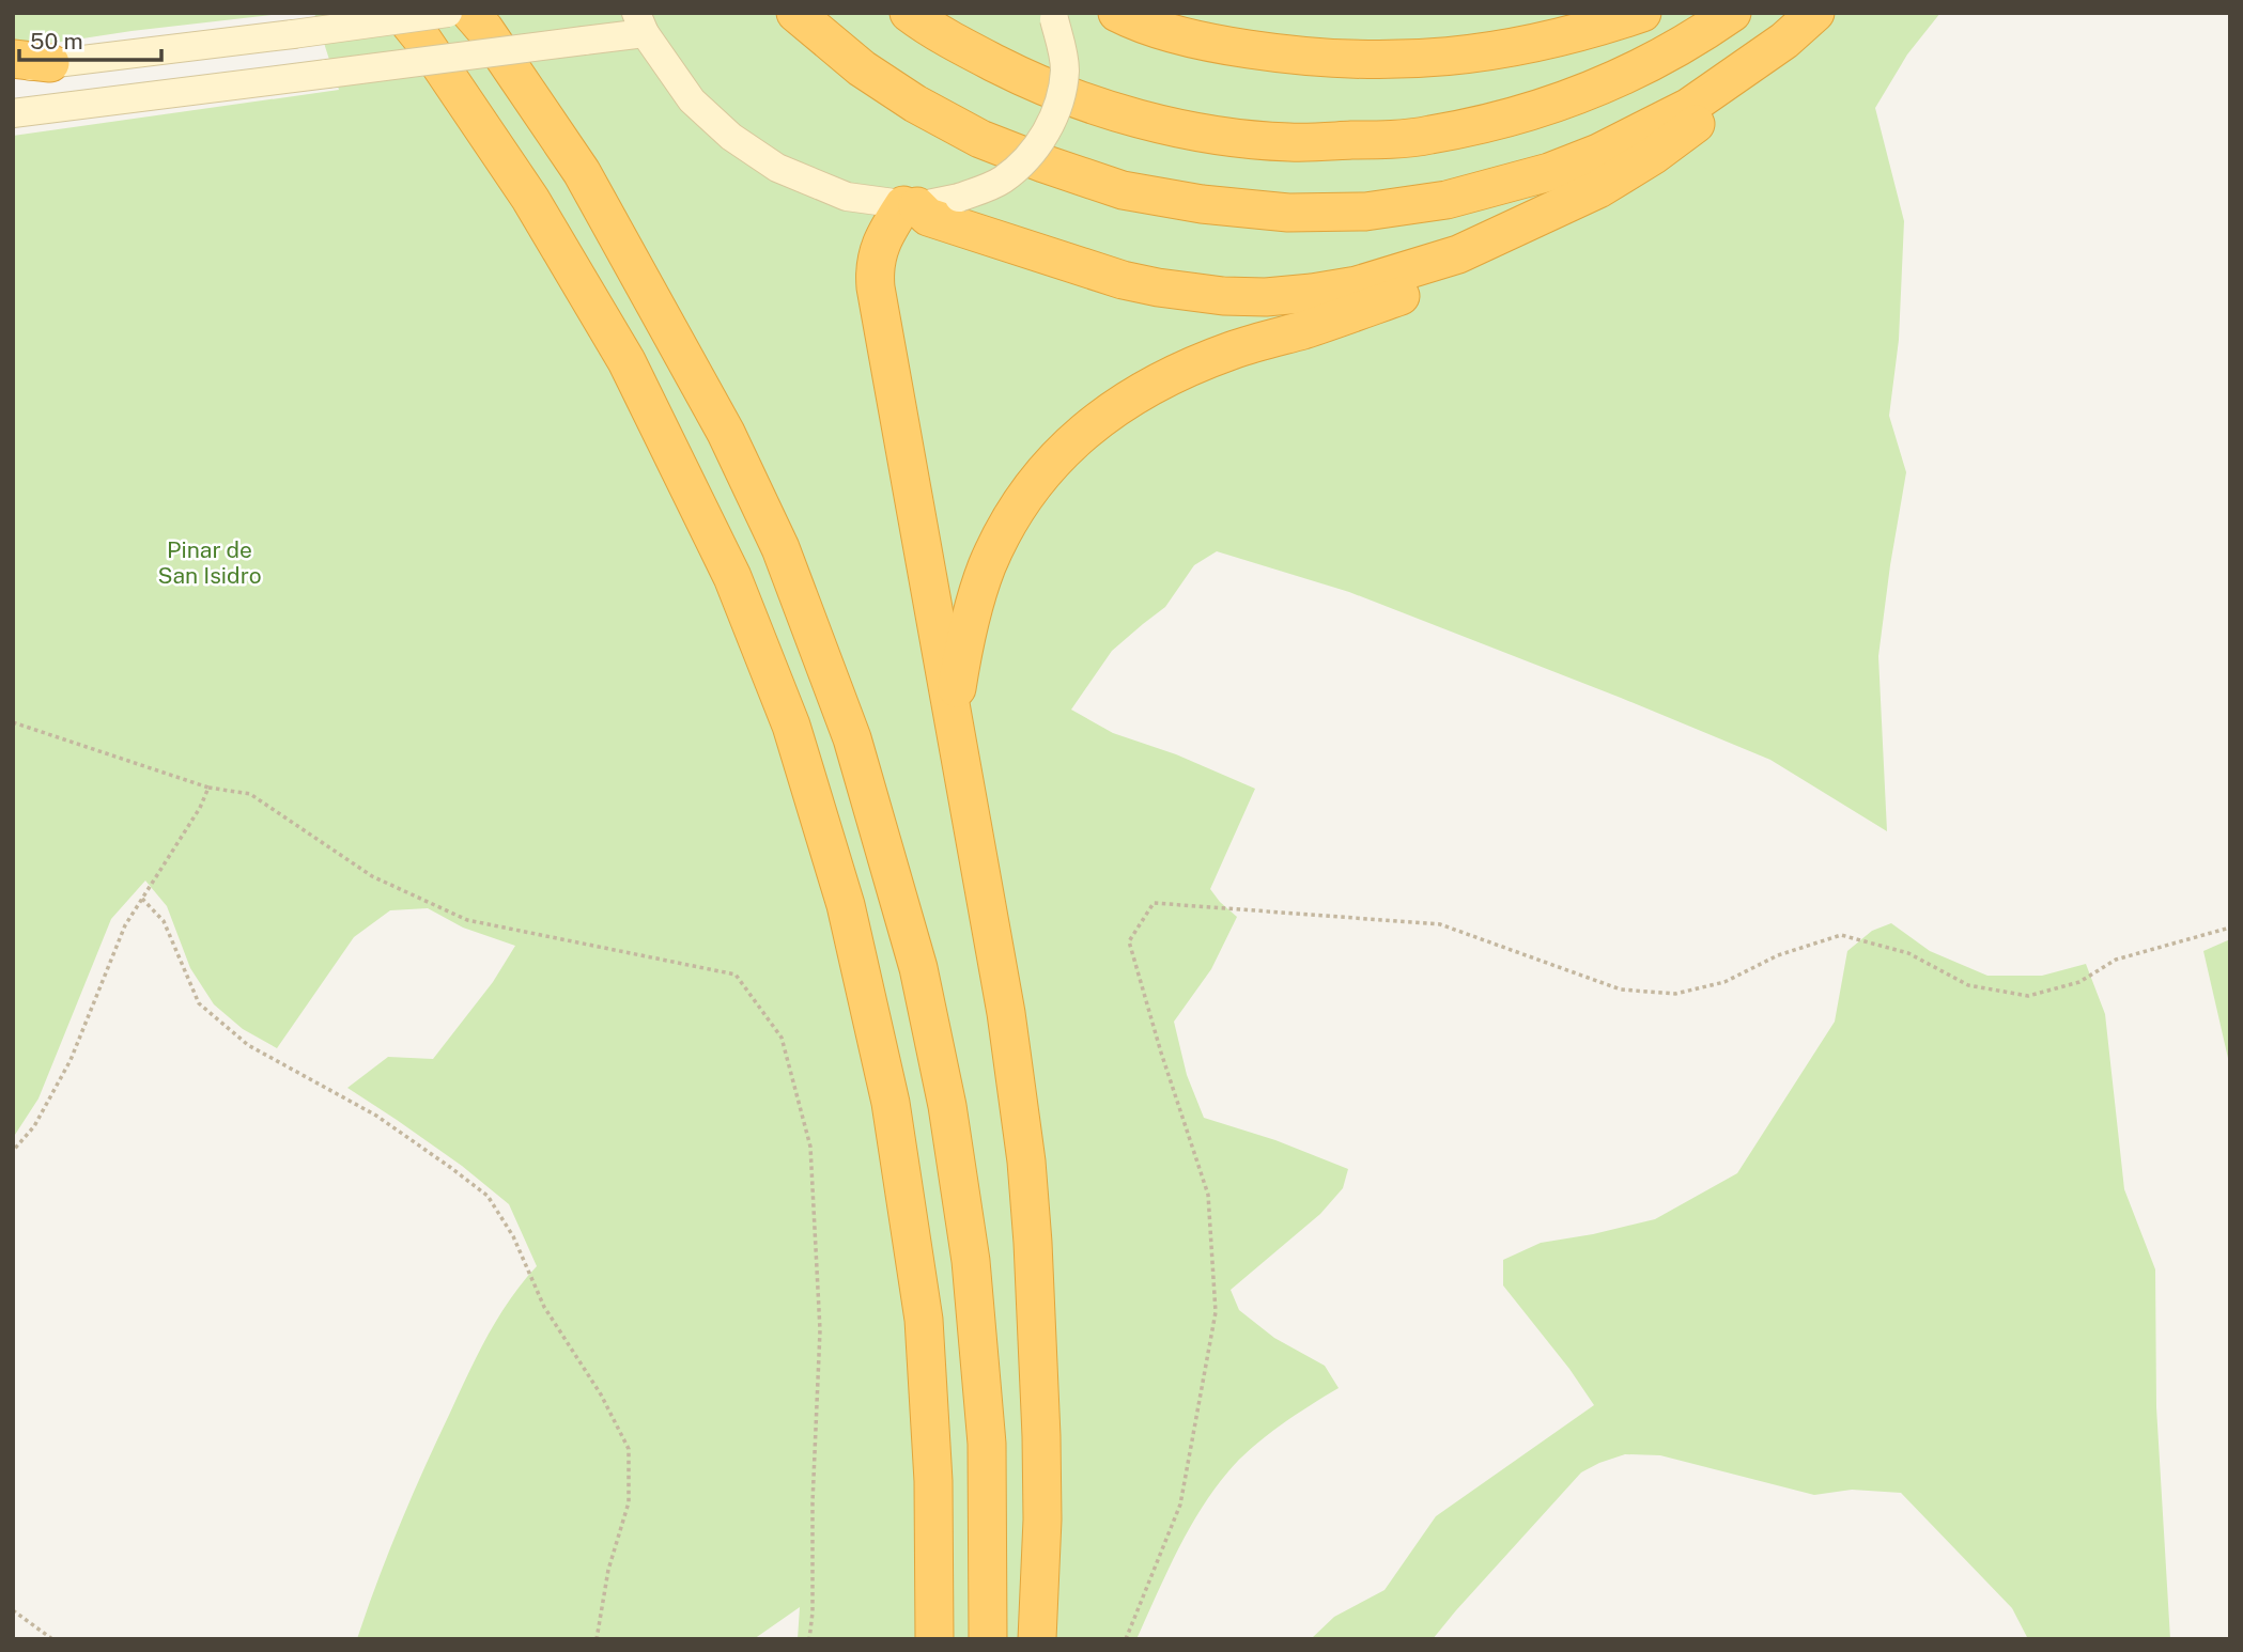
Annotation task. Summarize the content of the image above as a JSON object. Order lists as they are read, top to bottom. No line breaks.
{"parks":["Pinar de San Isidro"],"scale_bar":"50 m"}
